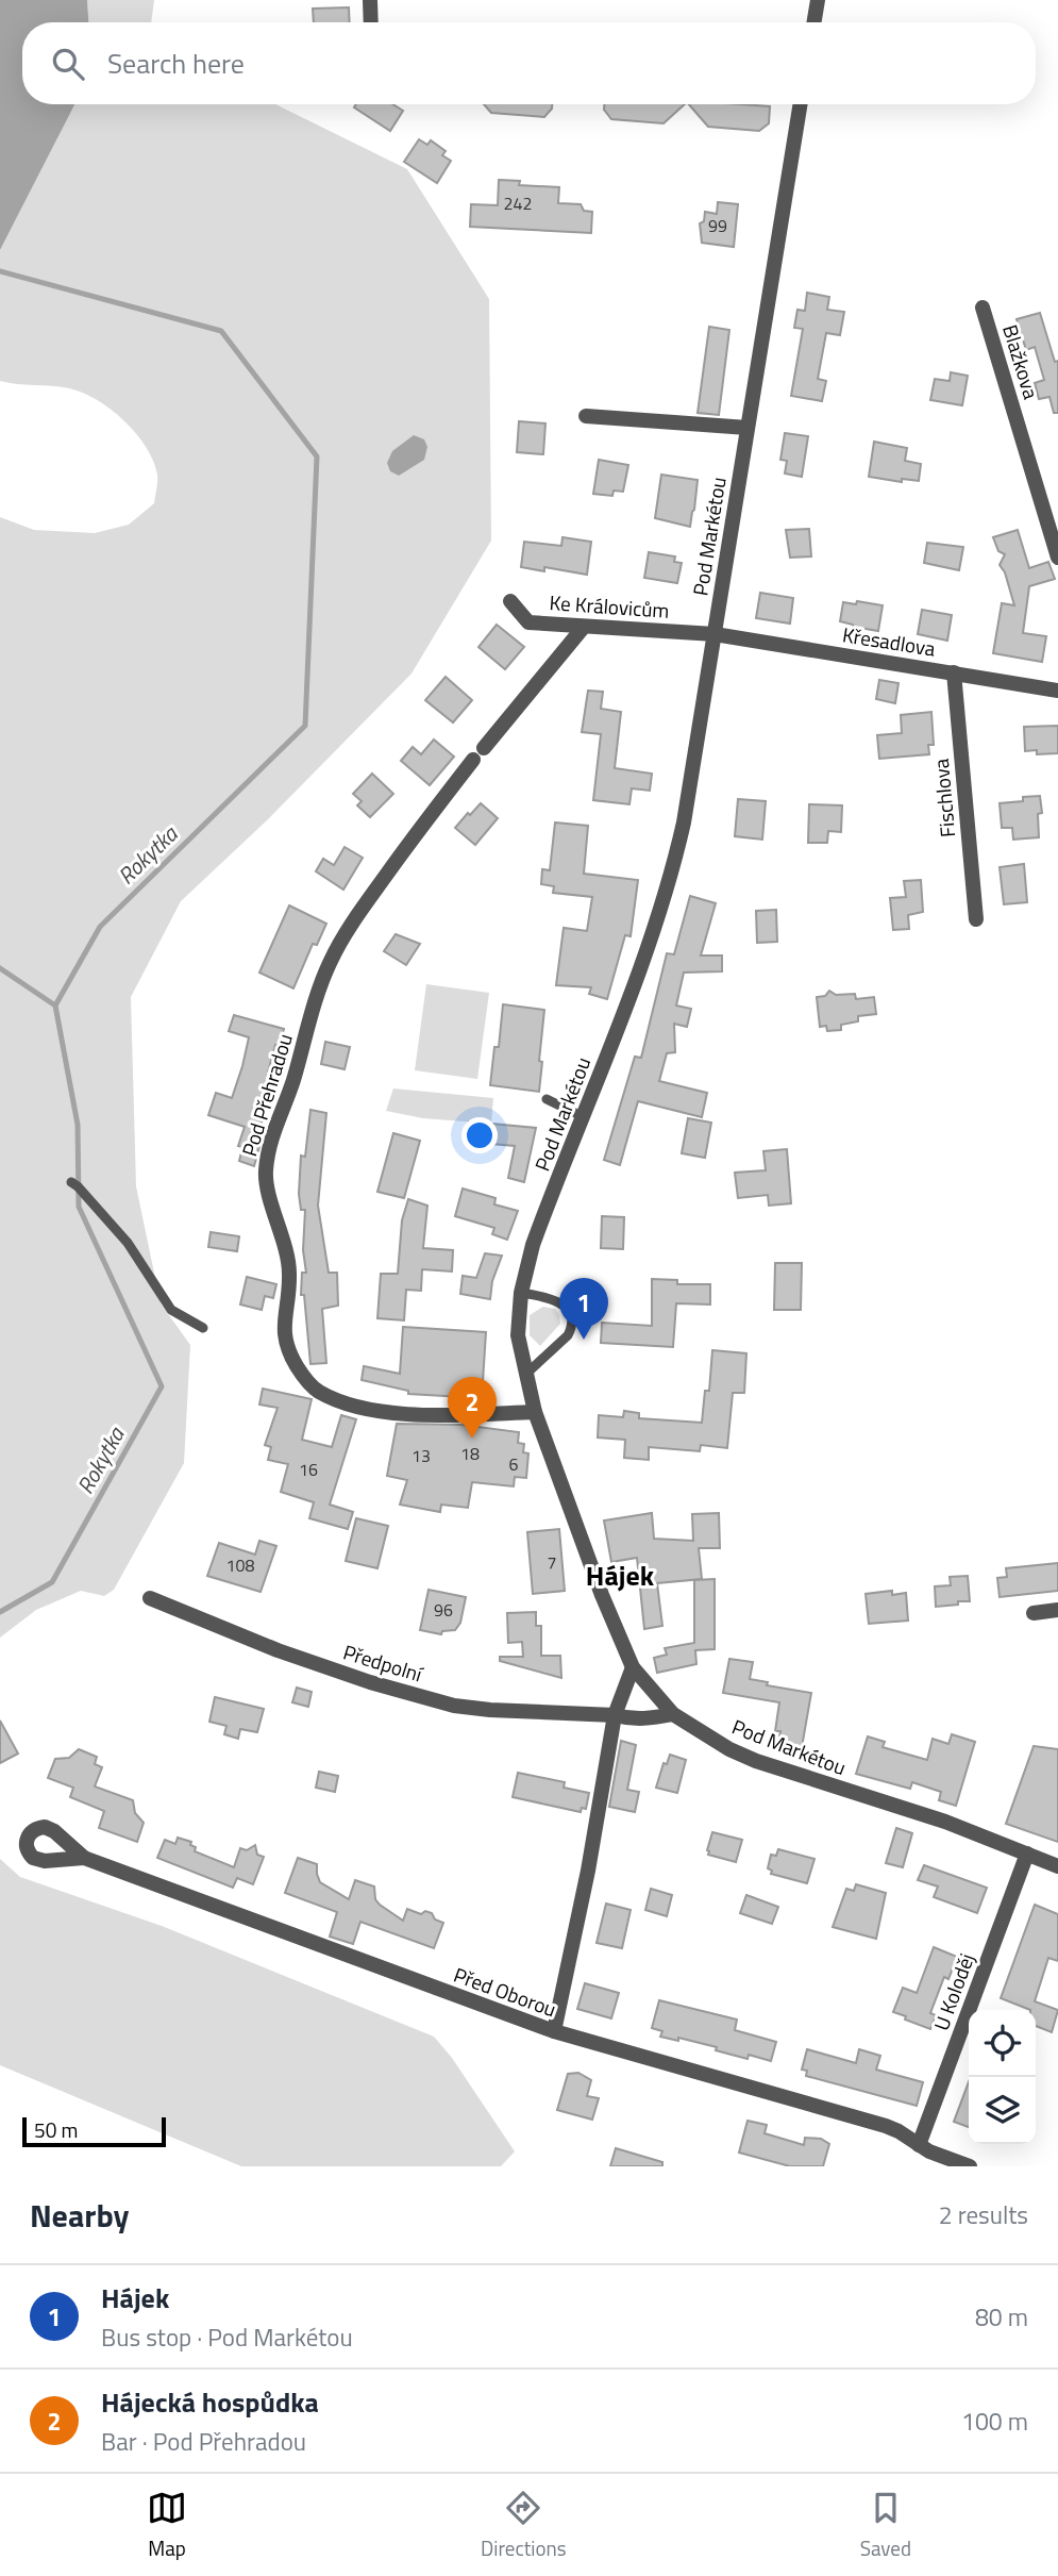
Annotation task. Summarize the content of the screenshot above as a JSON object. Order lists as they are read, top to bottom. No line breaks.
{"streets":{"street":["Blažkova","Pod Markétou","Ke Královicům","Křesadlova","Fischlova","Pod Přehradou","Předpolní","Před Oborou","U Koloděj"]},"crossings":[["Pod Markétou","Ke Královicům"],["Pod Markétou","Křesadlova"],["Pod Markétou","Pod Přehradou"],["Pod Markétou","Předpolní"],["Pod Markétou","U Koloděj"],["Ke Královicům","Křesadlova"],["Ke Královicům","Pod Přehradou"],["Křesadlova","Fischlova"],["Před Oborou","U Koloděj"]],"districts":["Hájek"],"water":["Rokytka"],"house_numbers":["242","99","18","13","6","16","7","108","96"],"scale_bar":"50 m","page":{"search":"Search here","pins":["1","2"],"scale":"50 m","heading":["Nearby","2 results"],"list":[{"mark":"1","name":"Hájek","note":"Bus stop · Pod Markétou","value":"80 m"},{"mark":"2","name":"Hájecká hospůdka","note":"Bar · Pod Přehradou","value":"100 m"}],"nav":["Map","Directions","Saved"]}}
